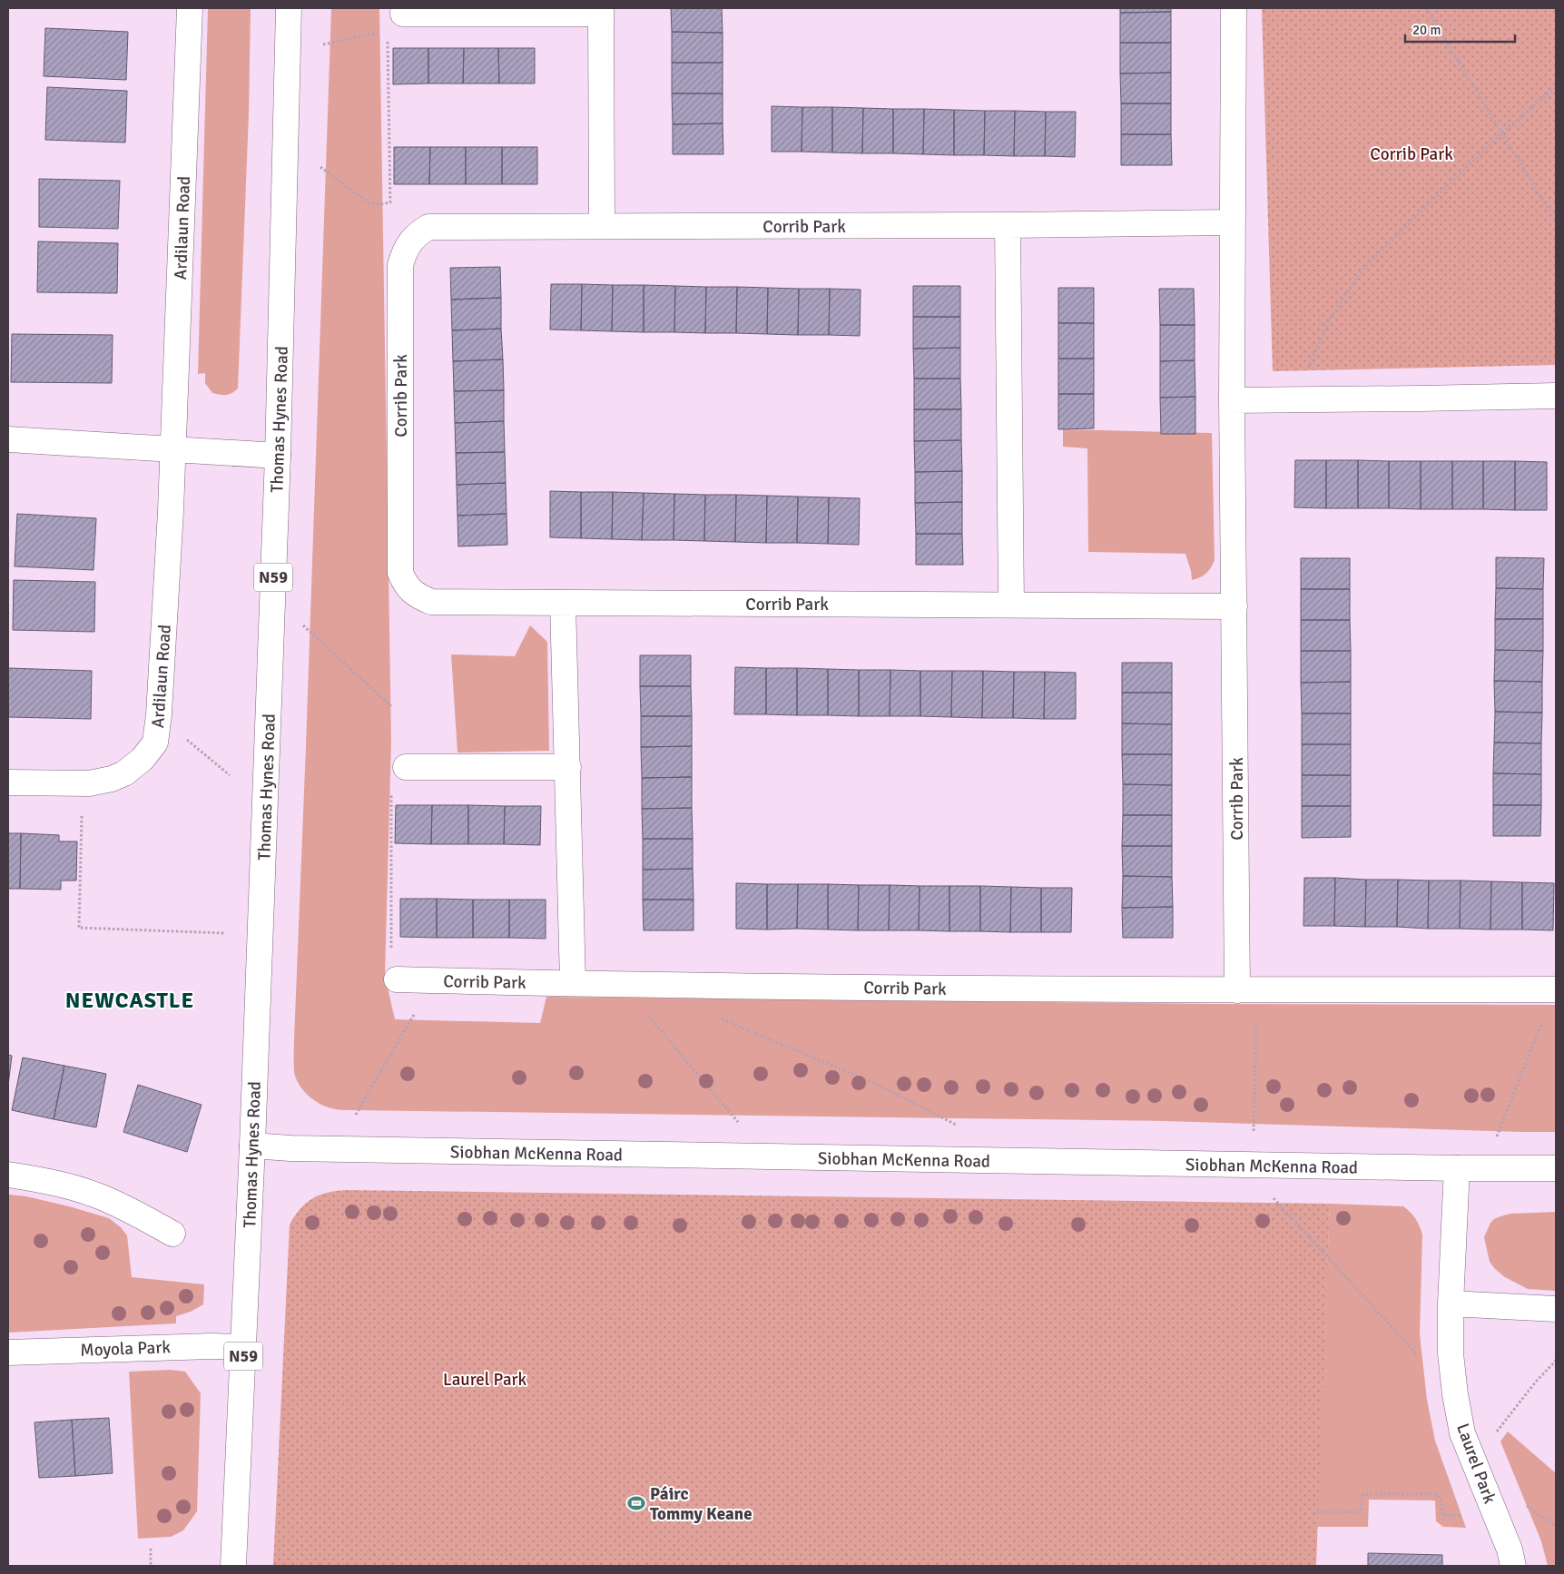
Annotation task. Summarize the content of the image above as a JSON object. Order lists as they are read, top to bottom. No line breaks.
{"streets":{"street":["Corrib Park","Ardilaun Road","Thomas Hynes Road","N59","Siobhan McKenna Road","Moyola Park","Laurel Park"]},"crossings":[["Thomas Hynes Road","Siobhan McKenna Road"],["Thomas Hynes Road","Moyola Park"],["Siobhan McKenna Road","Laurel Park"]],"districts":["NEWCASTLE"],"parks":["Corrib Park","Laurel Park"],"places":{"sports":["Páirc Tommy Keane"]},"scale_bar":"20 m"}
